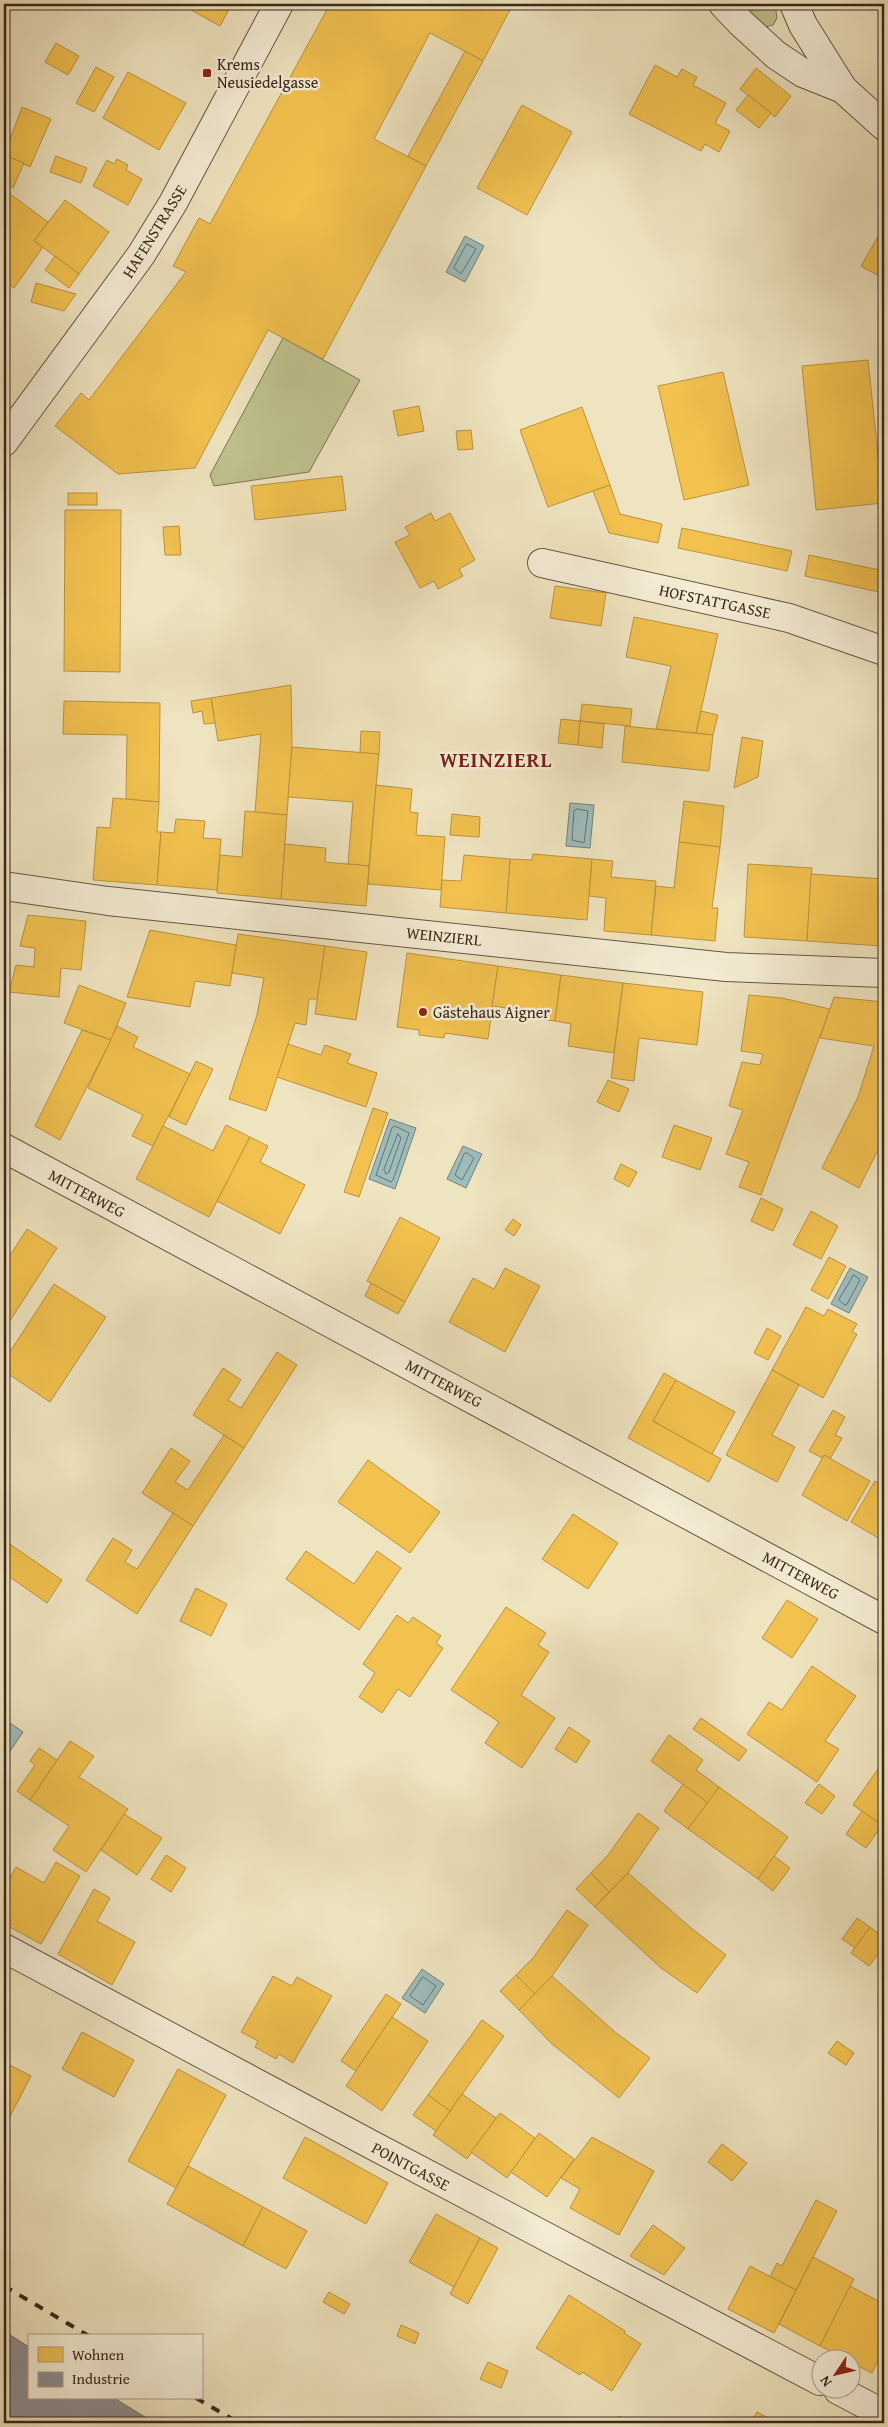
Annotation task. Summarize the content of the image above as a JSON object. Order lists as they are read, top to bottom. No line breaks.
{"streets":{"street":["HAFENSTRASSE","HOFSTATTGASSE","WEINZIERL","MITTERWEG","POINTGASSE"]},"districts":["WEINZIERL"],"places":{"transit":["Krems Neusiedelgasse"],"other":["Gästehaus Aigner"]},"legend":["Wohnen","Industrie"],"north":"bottom left"}
